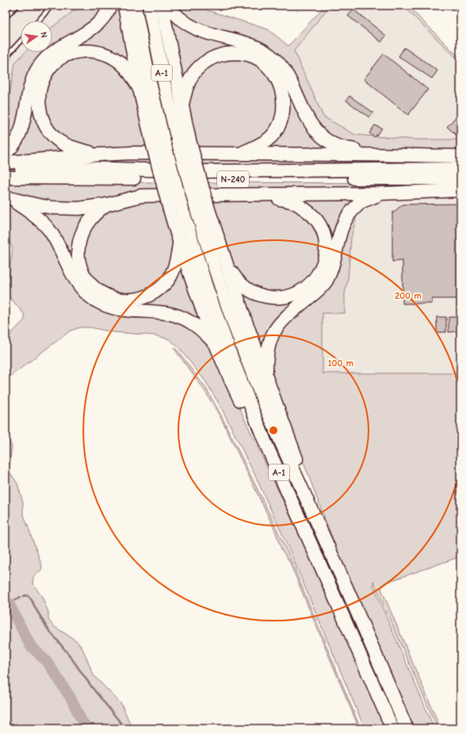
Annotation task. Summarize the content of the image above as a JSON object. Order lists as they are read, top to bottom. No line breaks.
{"streets":{"highway":["A-1","N-240"]},"north":"right","rings":["200 m","100 m"]}
